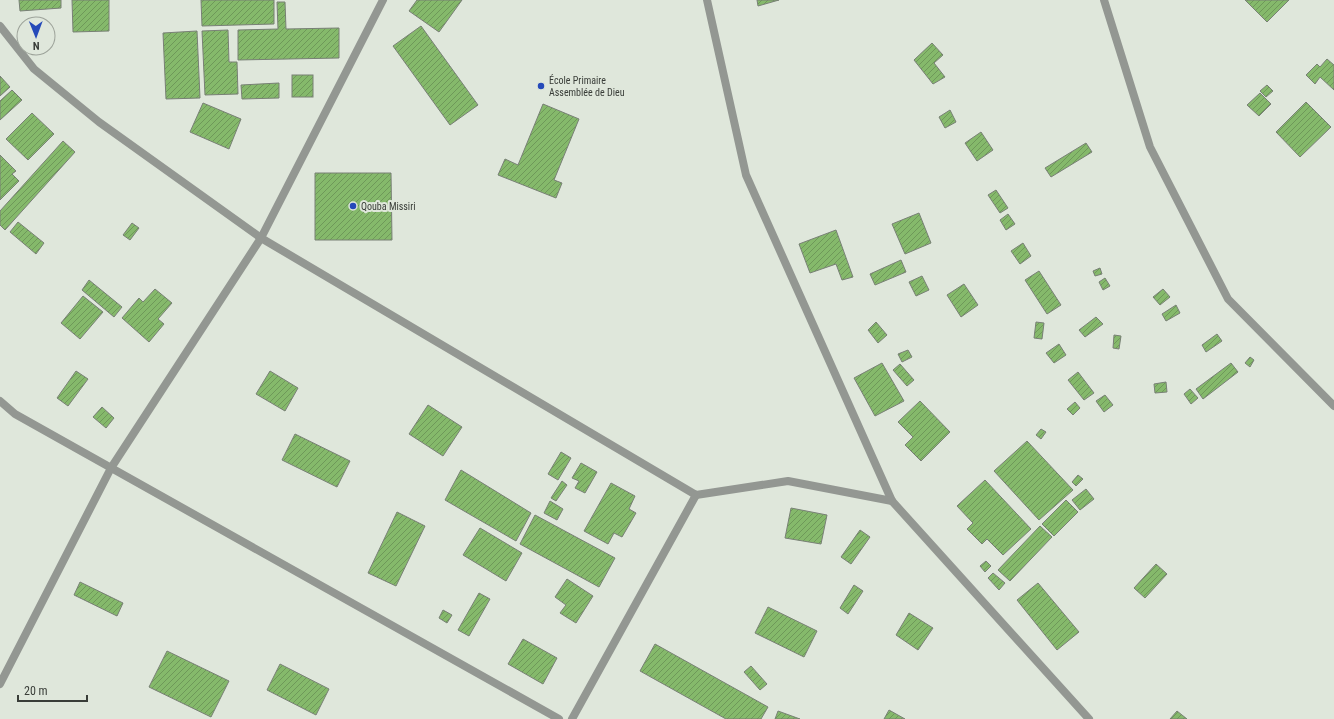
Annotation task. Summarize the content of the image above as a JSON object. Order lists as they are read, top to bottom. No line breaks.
{"places":["École Primaire Assemblée de Dieu","Qouba Missiri"],"scale_bar":"20 m","north":"bottom"}
